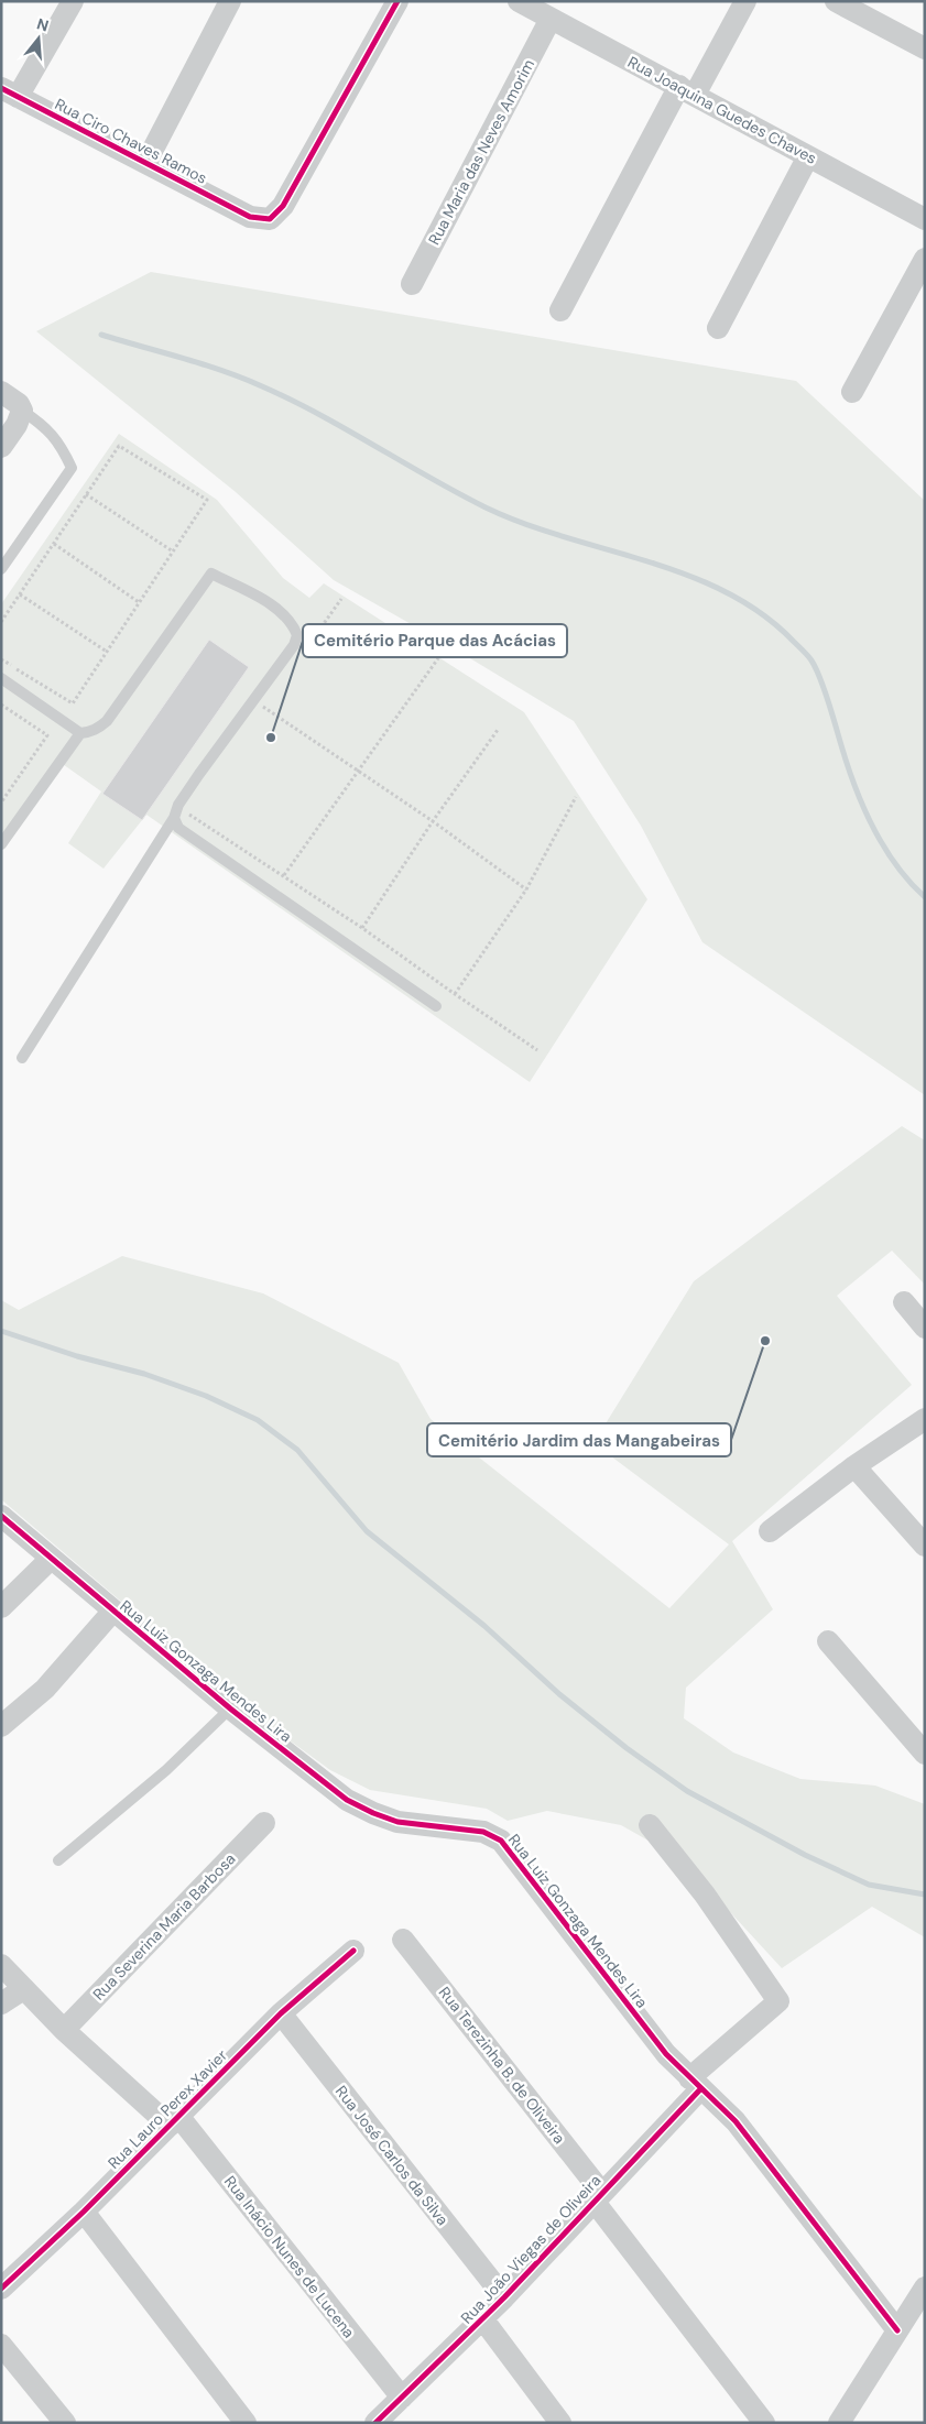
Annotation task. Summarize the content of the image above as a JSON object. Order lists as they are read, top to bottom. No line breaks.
{"streets":{"street":["Rua Joaquina Guedes Chaves","Rua Ciro Chaves Ramos","Rua Maria das Neves Amorim","Rua Luiz Gonzaga Mendes Lira","Rua Severina Maria Barbosa","Rua Terezinha B. de Oliveira","Rua Lauro Perex Xavier","Rua José Carlos da Silva","Rua João Viegas de Oliveira","Rua Inácio Nunes de Lucena"]},"crossings":[["Rua Joaquina Guedes Chaves","Rua Maria das Neves Amorim"],["Rua Luiz Gonzaga Mendes Lira","Rua João Viegas de Oliveira"],["Rua Severina Maria Barbosa","Rua Inácio Nunes de Lucena"],["Rua Terezinha B. de Oliveira","Rua João Viegas de Oliveira"],["Rua Lauro Perex Xavier","Rua José Carlos da Silva"],["Rua Lauro Perex Xavier","Rua Inácio Nunes de Lucena"],["Rua José Carlos da Silva","Rua João Viegas de Oliveira"],["Rua João Viegas de Oliveira","Rua Inácio Nunes de Lucena"]],"places":["Cemitério Parque das Acácias","Cemitério Jardim das Mangabeiras"],"north":"top"}
